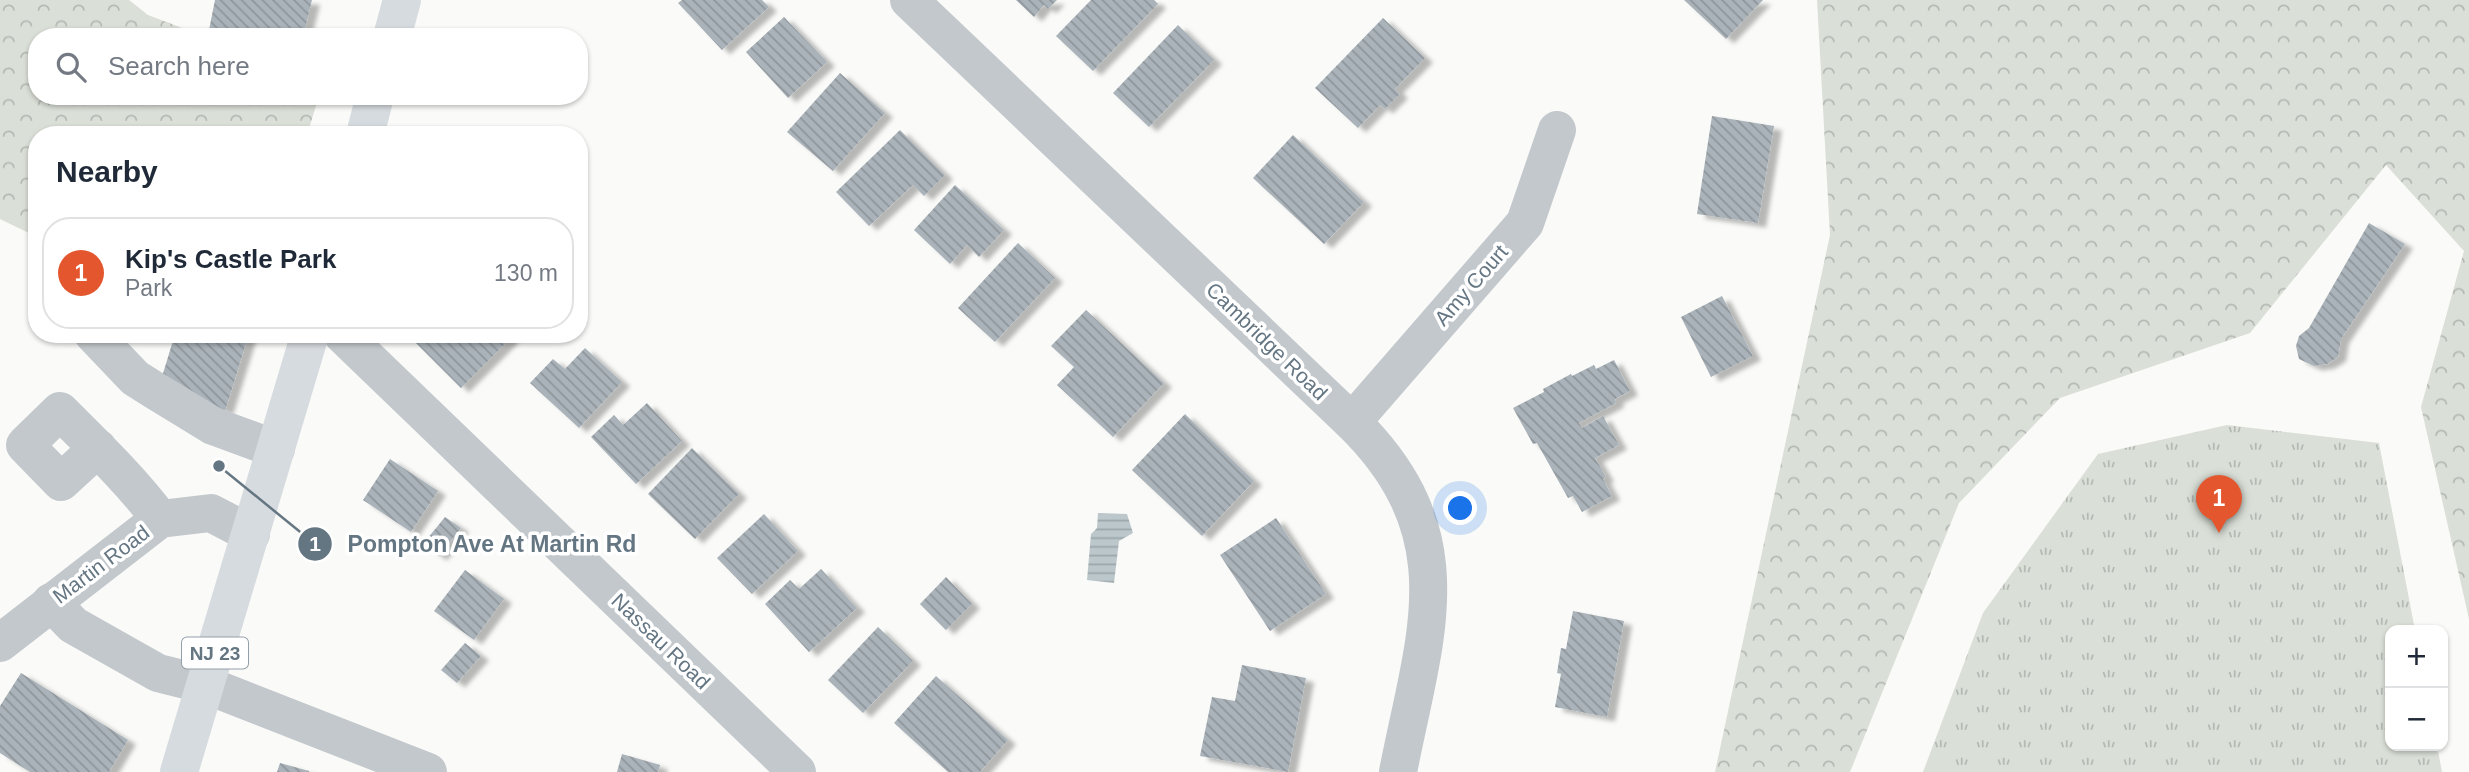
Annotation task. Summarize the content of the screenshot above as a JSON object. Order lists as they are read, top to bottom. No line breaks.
{"streets":{"main road":["NJ 23"],"street":["Amy Court","Cambridge Road","Martin Road","Nassau Road"]},"crossings":[["Amy Court","Cambridge Road"],["Martin Road","NJ 23"]],"places":["Pompton Ave At Martin Rd"],"page":{"search":"Search here","heading":"Nearby","list":[{"mark":"1","name":"Kip's Castle Park","note":"Park","value":"130 m"}],"pins":"1","map_buttons":["+","−"]}}
